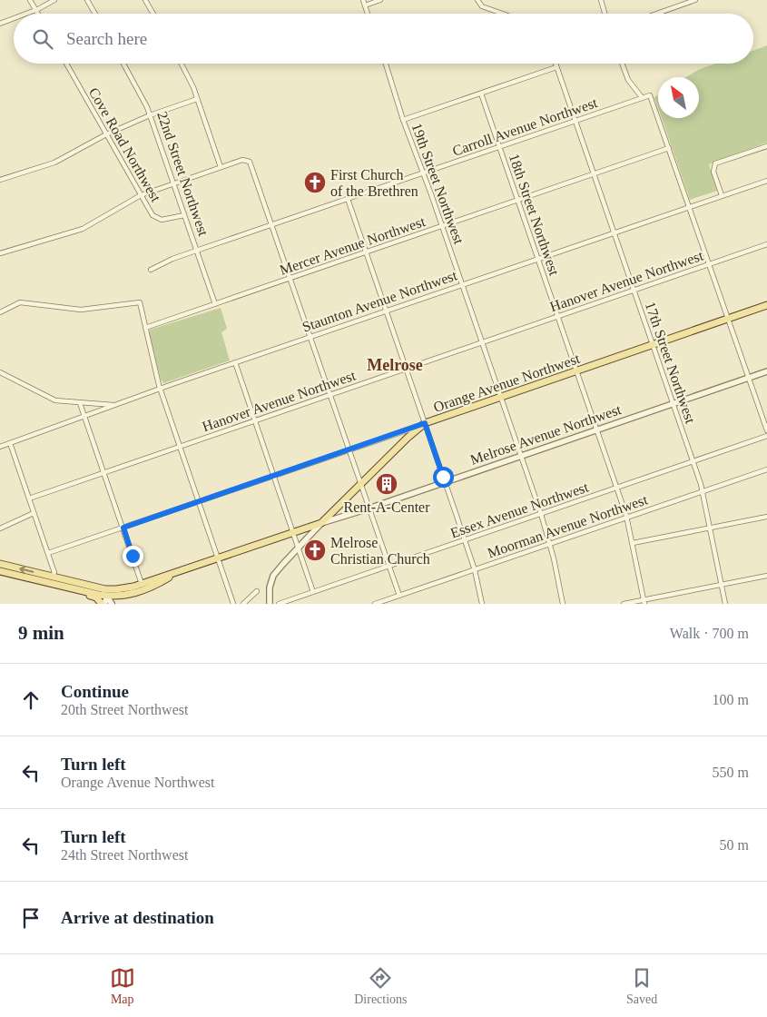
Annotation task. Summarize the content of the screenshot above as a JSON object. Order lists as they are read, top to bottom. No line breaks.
{"streets":{"main road":["Orange Avenue Northwest","Melrose Avenue Northwest"],"street":["Carroll Avenue Northwest","Cove Road Northwest","22nd Street Northwest","19th Street Northwest","18th Street Northwest","Mercer Avenue Northwest","Hanover Avenue Northwest","Staunton Avenue Northwest","17th Street Northwest","Essex Avenue Northwest","Moorman Avenue Northwest"]},"crossings":[["Carroll Avenue Northwest","22nd Street Northwest"],["Carroll Avenue Northwest","19th Street Northwest"],["Carroll Avenue Northwest","18th Street Northwest"],["Carroll Avenue Northwest","Mercer Avenue Northwest"],["Carroll Avenue Northwest","17th Street Northwest"],["Cove Road Northwest","22nd Street Northwest"],["22nd Street Northwest","Mercer Avenue Northwest"],["19th Street Northwest","Mercer Avenue Northwest"],["19th Street Northwest","Hanover Avenue Northwest"],["19th Street Northwest","Staunton Avenue Northwest"],["19th Street Northwest","Orange Avenue Northwest"],["19th Street Northwest","Melrose Avenue Northwest"],["19th Street Northwest","Essex Avenue Northwest"],["19th Street Northwest","Moorman Avenue Northwest"],["18th Street Northwest","Mercer Avenue Northwest"],["18th Street Northwest","Hanover Avenue Northwest"],["18th Street Northwest","Staunton Avenue Northwest"],["18th Street Northwest","Orange Avenue Northwest"],["18th Street Northwest","Melrose Avenue Northwest"],["18th Street Northwest","Essex Avenue Northwest"],["18th Street Northwest","Moorman Avenue Northwest"],["Mercer Avenue Northwest","17th Street Northwest"],["Hanover Avenue Northwest","17th Street Northwest"],["Staunton Avenue Northwest","17th Street Northwest"],["17th Street Northwest","Orange Avenue Northwest"],["17th Street Northwest","Melrose Avenue Northwest"],["17th Street Northwest","Essex Avenue Northwest"],["17th Street Northwest","Moorman Avenue Northwest"]],"districts":["Melrose"],"places":{"church":["First Church of the Brethren","Melrose Christian Church"],"building":["Rent-A-Center"]},"north":"top left","page":{"search":"Search here","heading":["9 min","Walk · 700 m"],"list":[["Continue","20th Street Northwest","100 m"],["Turn left","Orange Avenue Northwest","550 m"],["Turn left","24th Street Northwest","50 m"],"Arrive at destination"],"nav":["Map","Directions","Saved"]}}
